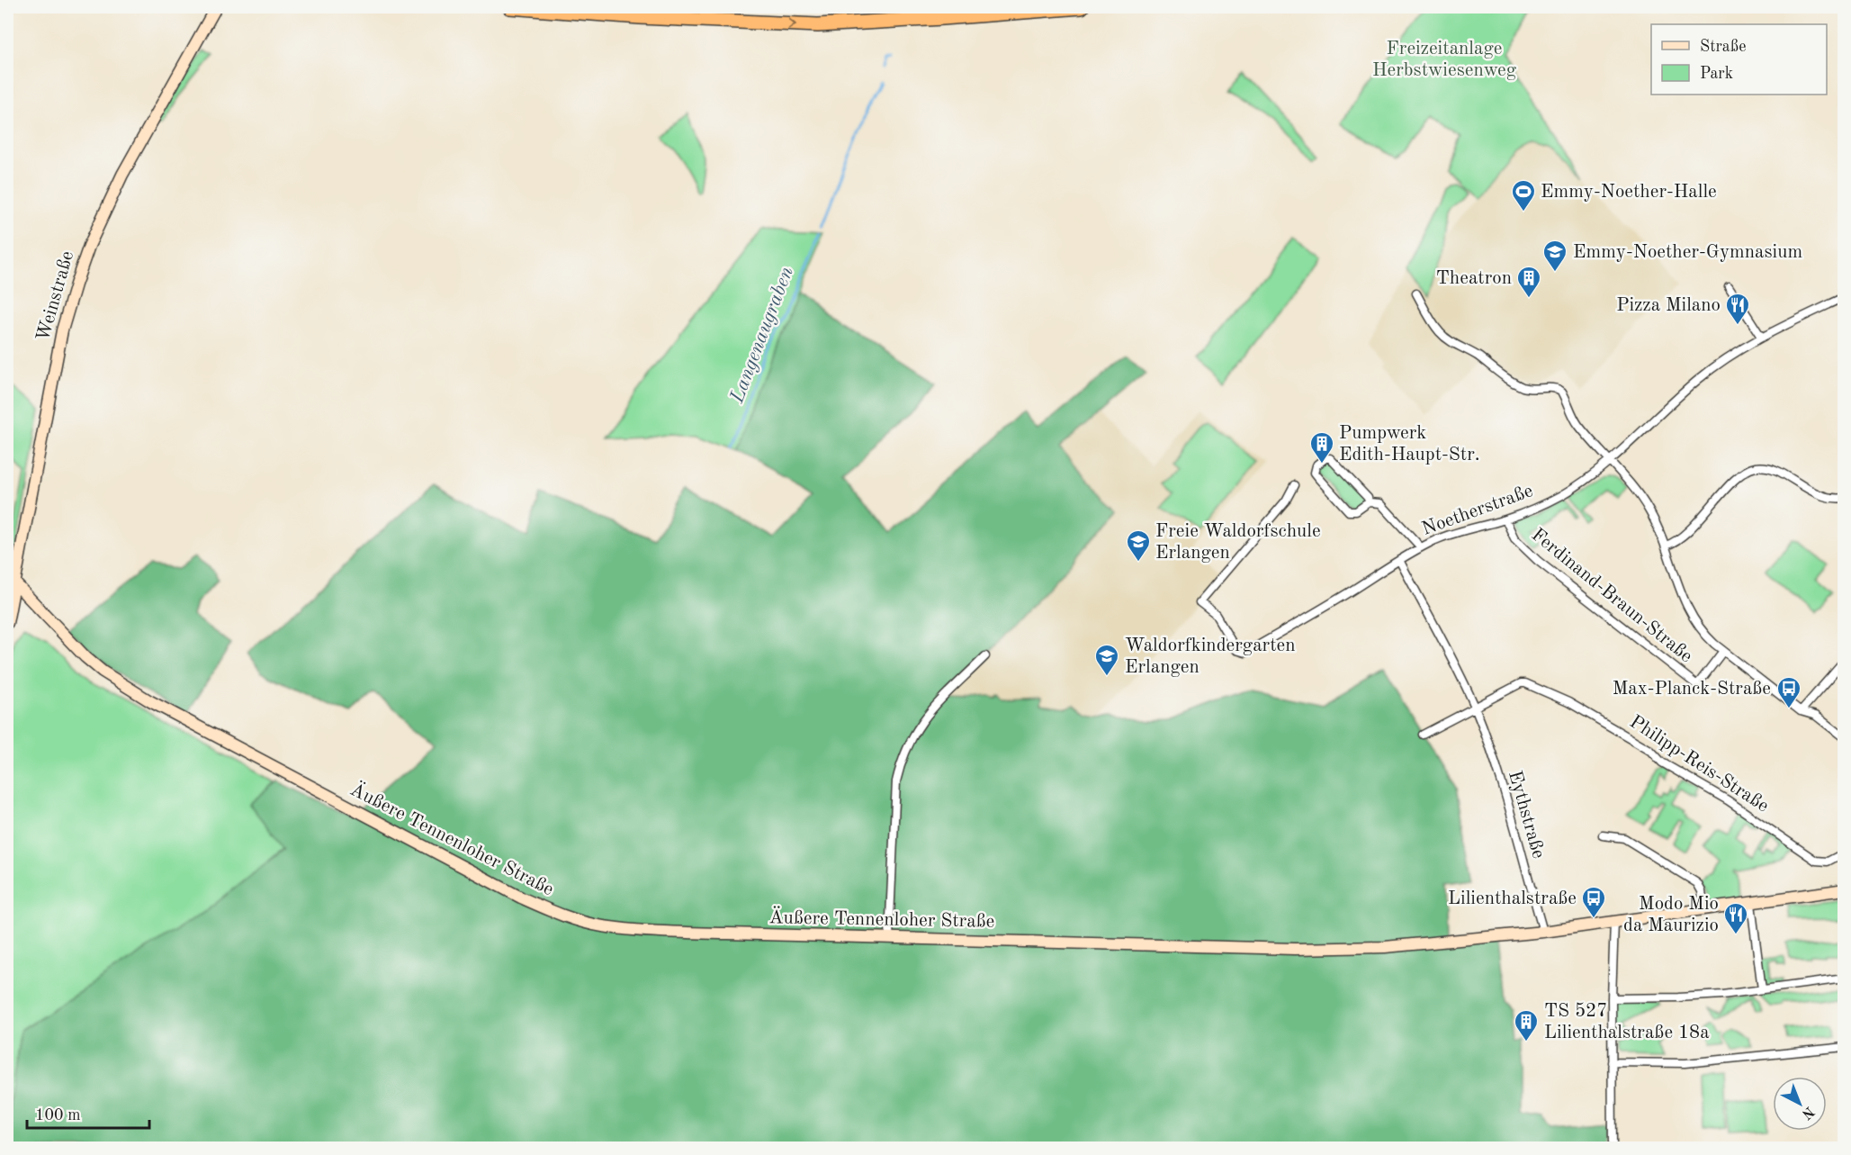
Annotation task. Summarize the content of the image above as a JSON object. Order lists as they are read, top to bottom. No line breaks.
{"streets":{"street":["Weinstraße","Noetherstraße","Ferdinand-Braun-Straße","Philipp-Reis-Straße","Eythstraße","Äußere Tennenloher Straße"]},"crossings":[["Weinstraße","Äußere Tennenloher Straße"],["Noetherstraße","Ferdinand-Braun-Straße"],["Noetherstraße","Eythstraße"],["Philipp-Reis-Straße","Eythstraße"],["Eythstraße","Äußere Tennenloher Straße"]],"water":["Langenaugraben"],"parks":["Freizeitanlage Herbstwiesenweg"],"places":{"sports":["Emmy-Noether-Halle"],"school or university":["Emmy-Noether-Gymnasium","Freie Waldorfschule Erlangen","Waldorfkindergarten Erlangen"],"building":["Theatron","Pumpwerk Edith-Haupt-Str.","TS 527 Lilienthalstraße 18a"],"restaurant":["Pizza Milano","Modo Mio da Maurizio"],"bus stop":["Max-Planck-Straße","Lilienthalstraße"]},"legend":["Straße","Park"],"scale_bar":"100 m","north":"bottom right"}
